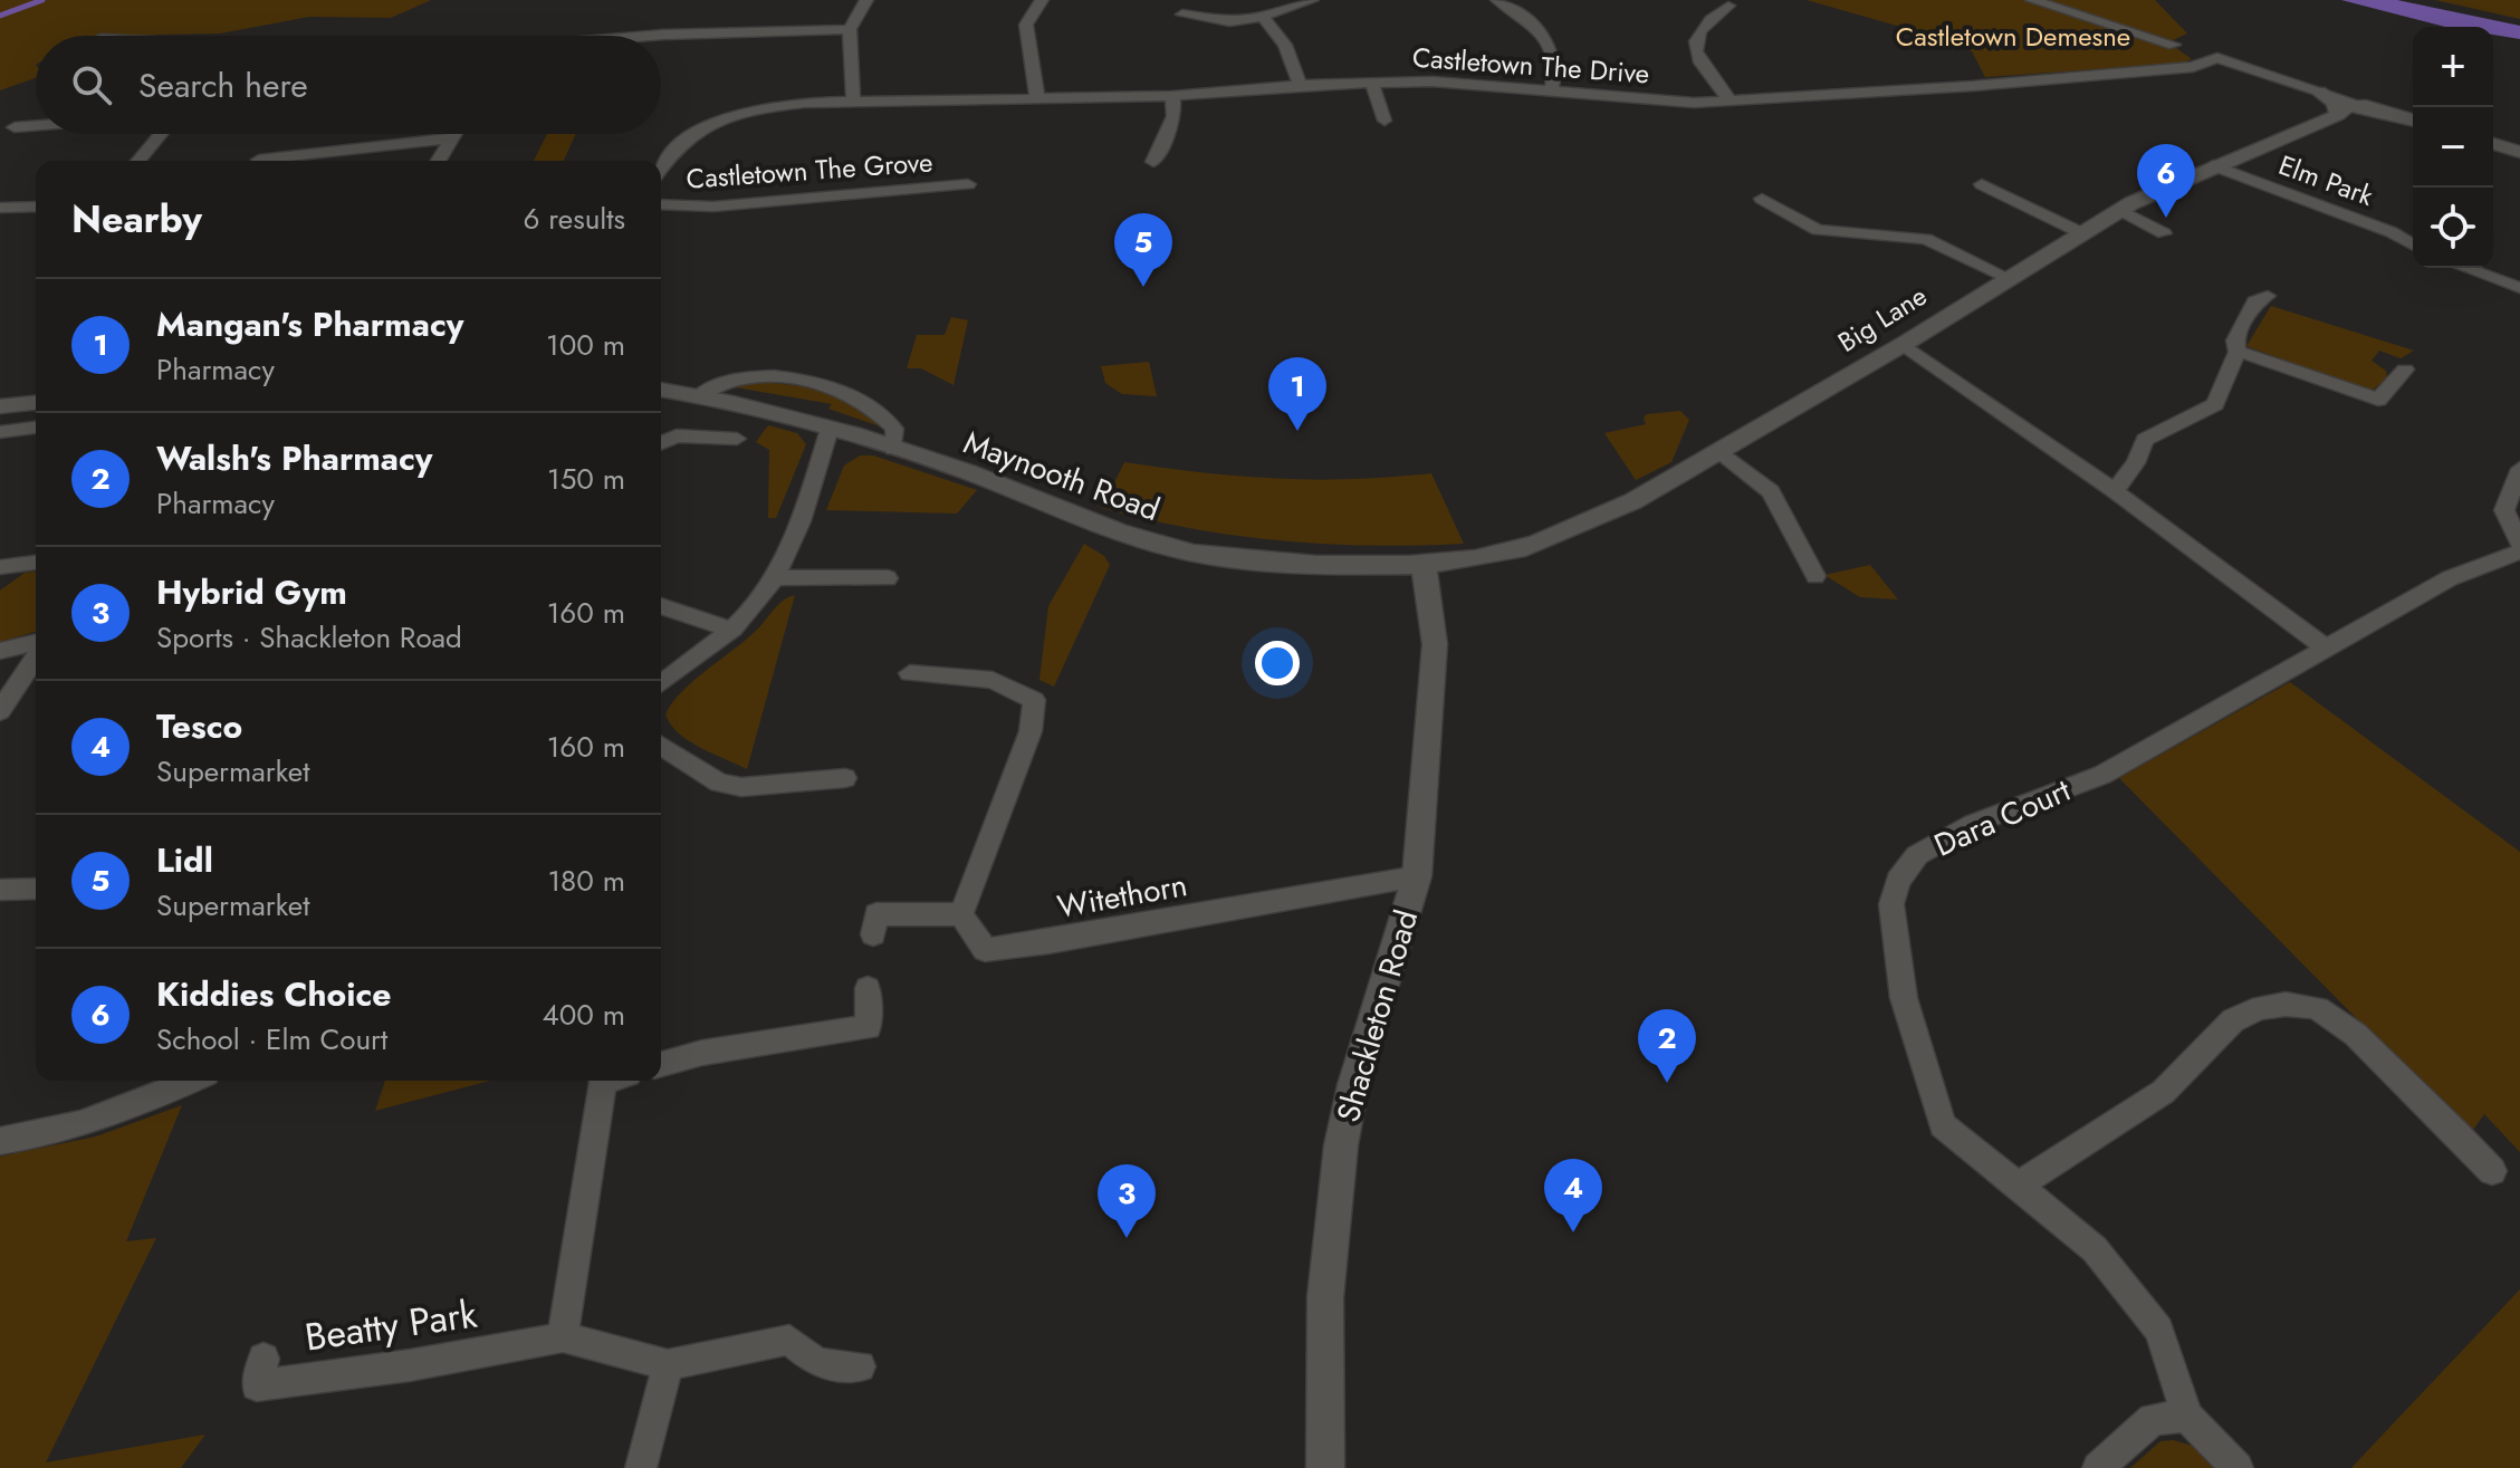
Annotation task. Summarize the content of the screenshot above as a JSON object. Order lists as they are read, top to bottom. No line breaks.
{"streets":{"main road":["Big Lane","Maynooth Road","Shackleton Road"],"street":["Castletown The Drive","Castletown The Grove","Elm Park","Dara Court","Witethorn","Beatty Park"]},"crossings":[["Castletown The Drive","Big Lane"],["Elm Park","Big Lane"],["Big Lane","Maynooth Road"],["Big Lane","Shackleton Road"],["Maynooth Road","Shackleton Road"],["Witethorn","Shackleton Road"]],"parks":["Castletown Demesne"],"page":{"map_buttons":["+","−"],"search":"Search here","pins":["6","5","1","2","4","3"],"heading":["Nearby","6 results"],"list":[{"mark":"1","name":"Mangan's Pharmacy","note":"Pharmacy","value":"100 m"},{"mark":"2","name":"Walsh's Pharmacy","note":"Pharmacy","value":"150 m"},{"mark":"3","name":"Hybrid Gym","note":"Sports · Shackleton Road","value":"160 m"},{"mark":"4","name":"Tesco","note":"Supermarket","value":"160 m"},{"mark":"5","name":"Lidl","note":"Supermarket","value":"180 m"},{"mark":"6","name":"Kiddies Choice","note":"School · Elm Court","value":"400 m"}]}}
